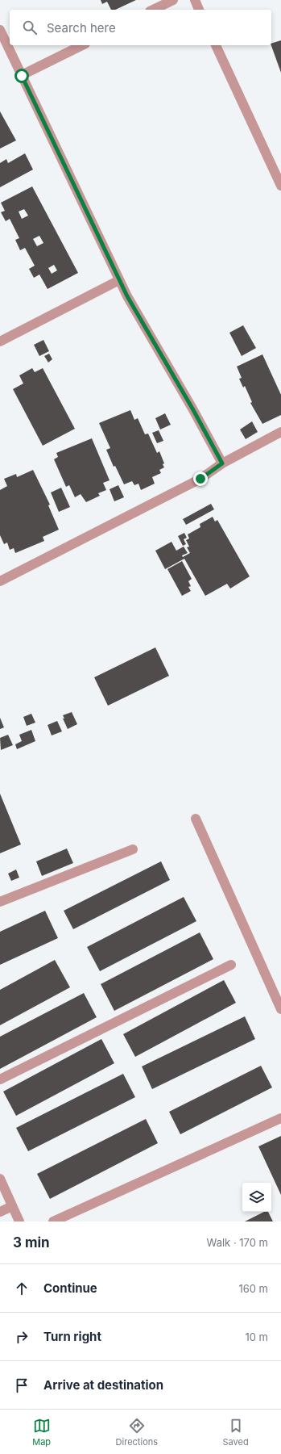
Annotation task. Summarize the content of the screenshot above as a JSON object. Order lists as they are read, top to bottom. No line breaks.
{"page":{"search":"Search here","heading":["3 min","Walk · 170 m"],"list":[["Continue","160 m"],["Turn right","10 m"],"Arrive at destination"],"nav":["Map","Directions","Saved"]}}
